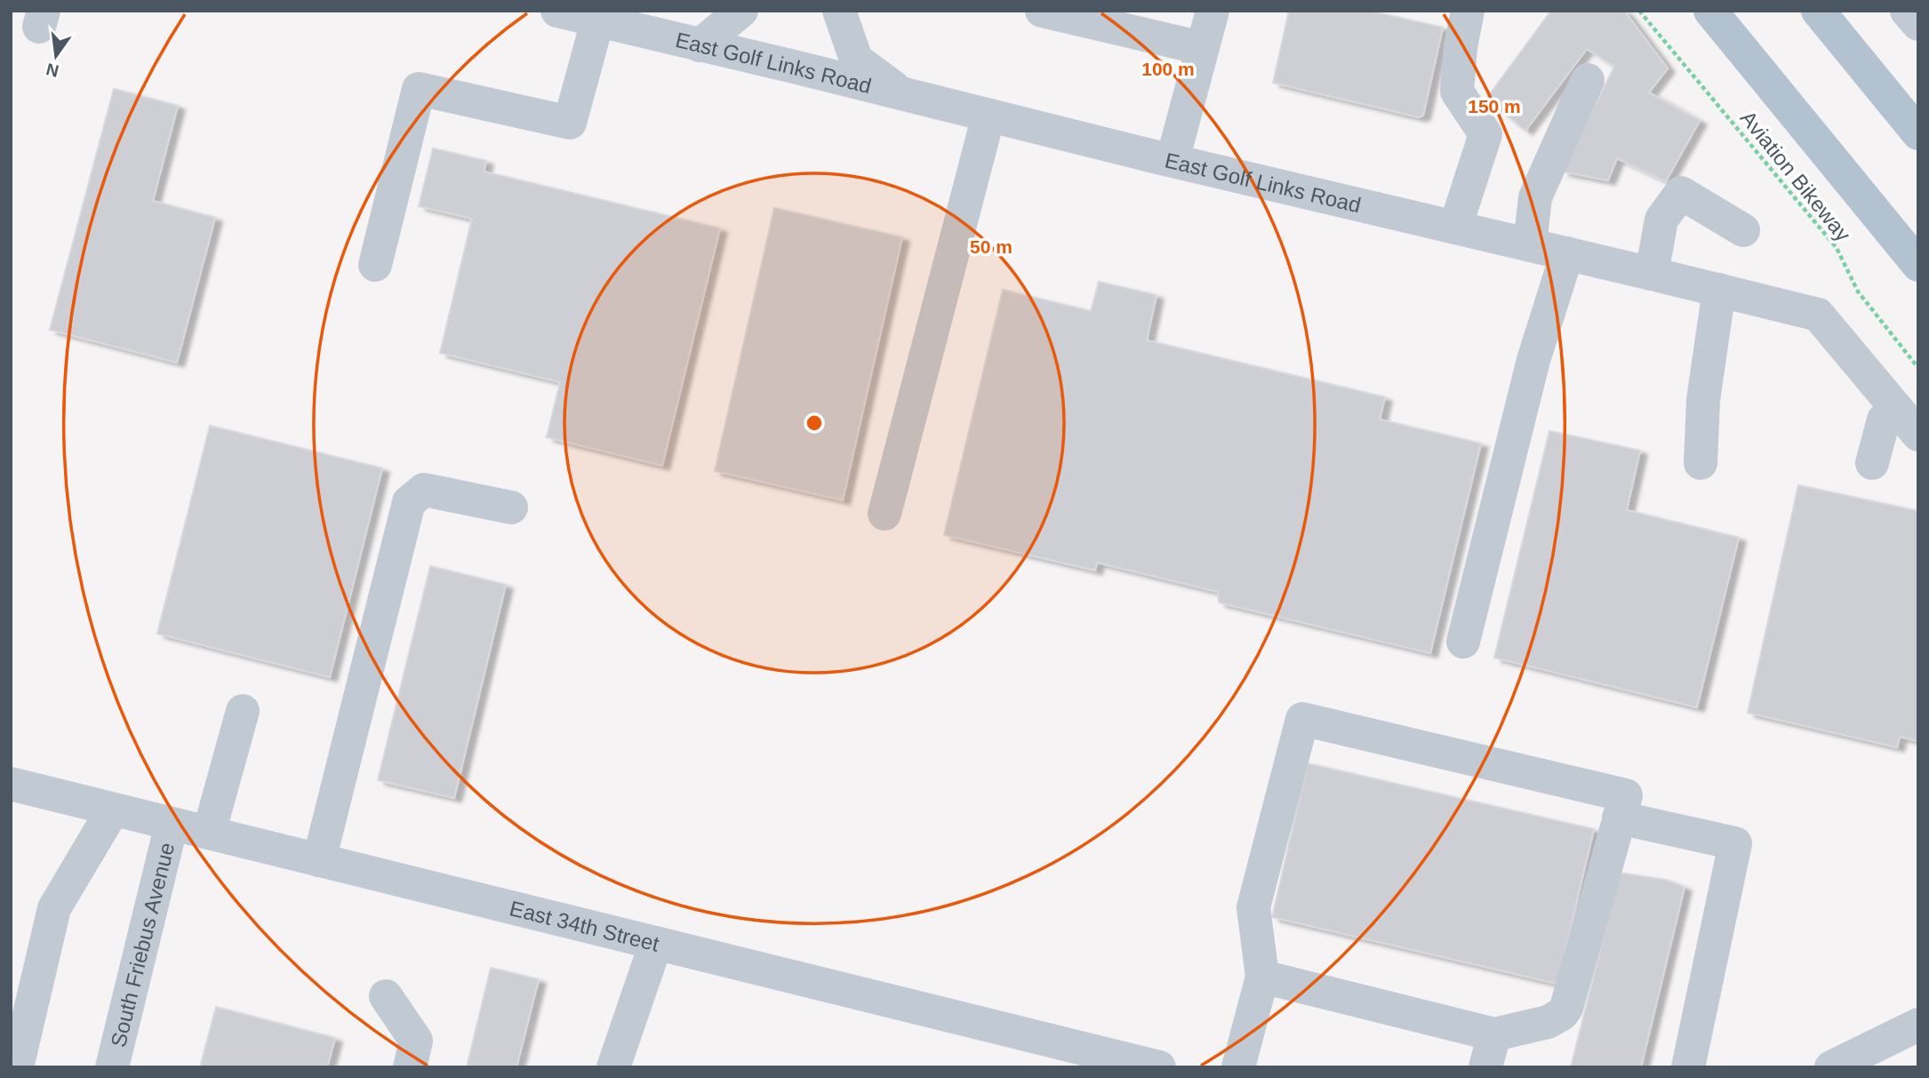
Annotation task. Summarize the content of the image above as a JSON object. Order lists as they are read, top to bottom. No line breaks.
{"streets":{"street":["East Golf Links Road","East 34th Street","South Friebus Avenue"],"path":["Aviation Bikeway"]},"crossings":[["East 34th Street","South Friebus Avenue"]],"north":"bottom","rings":["100 m","150 m","50 m"]}
